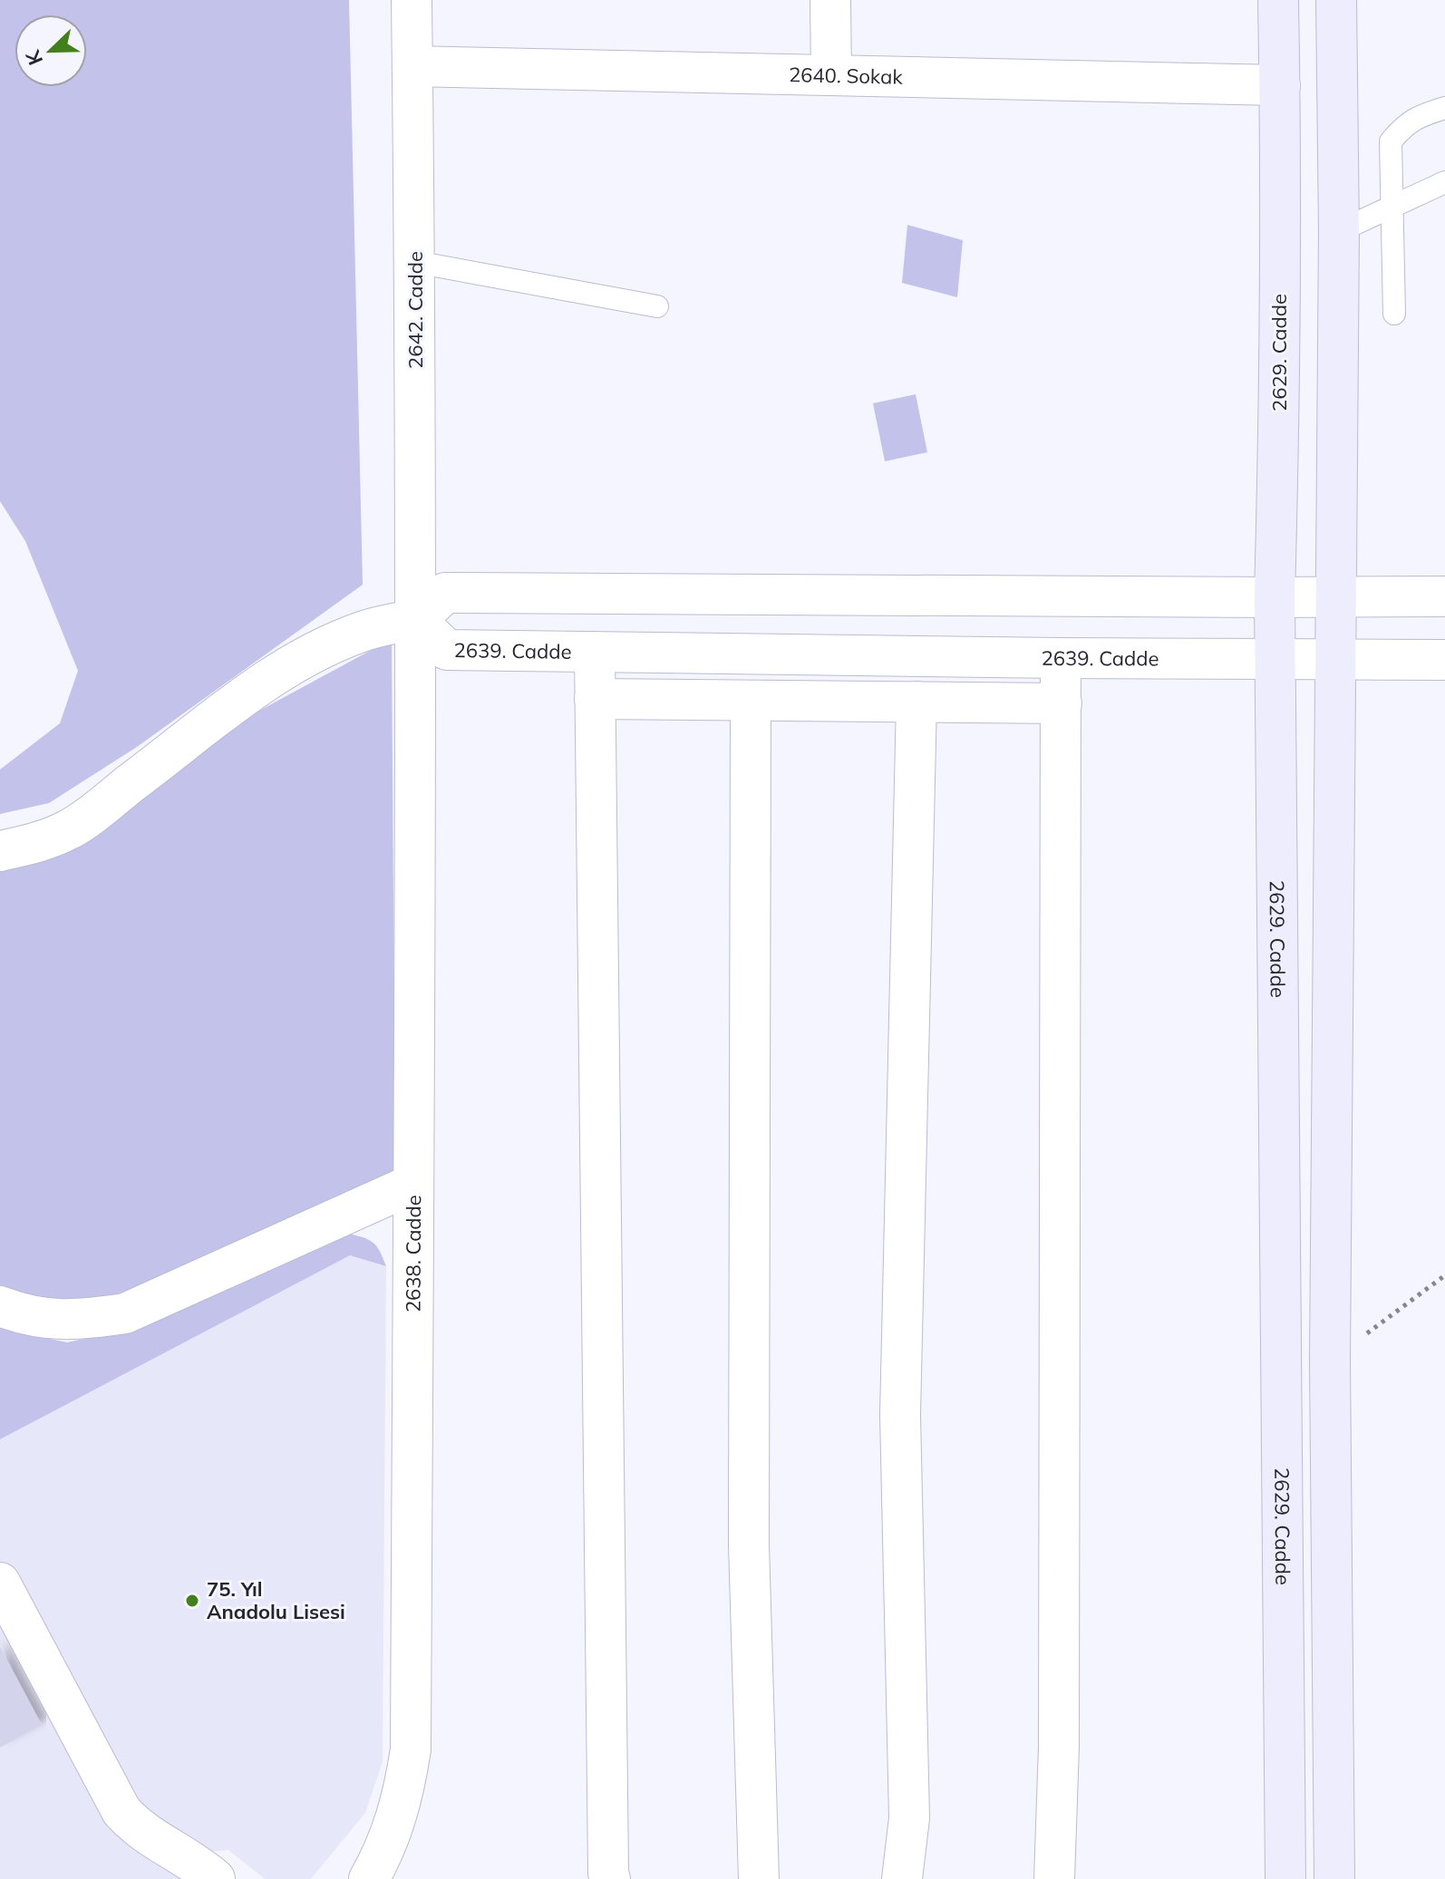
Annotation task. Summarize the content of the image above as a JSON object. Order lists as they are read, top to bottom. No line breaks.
{"streets":{"main road":["2629. Cadde"],"street":["2640. Sokak","2642. Cadde","2639. Cadde","2638. Cadde"]},"crossings":[["2640. Sokak","2642. Cadde"],["2640. Sokak","2629. Cadde"],["2642. Cadde","2639. Cadde"],["2642. Cadde","2638. Cadde"],["2629. Cadde","2639. Cadde"],["2639. Cadde","2638. Cadde"]],"places":["75. Yıl Anadolu Lisesi"],"north":"bottom left"}
